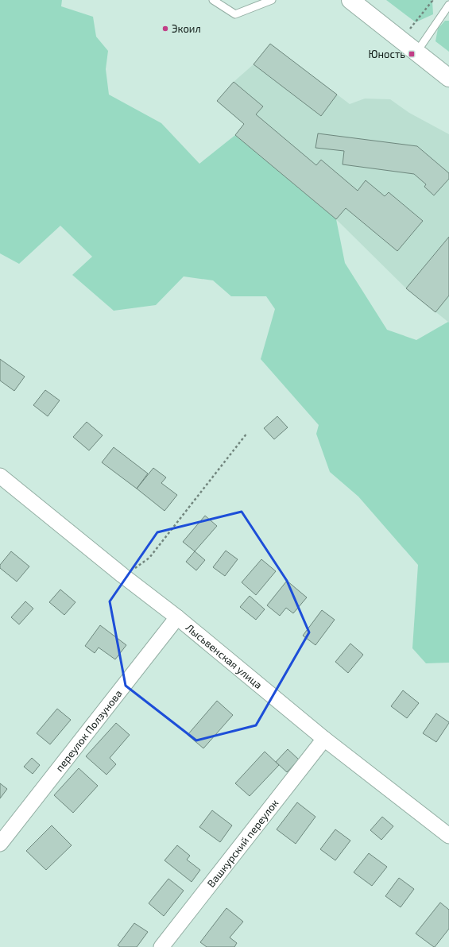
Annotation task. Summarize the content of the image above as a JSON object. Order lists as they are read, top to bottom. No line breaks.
{"streets":{"street":["Лысьвенская улица","переулок Ползунова","Вашкурский переулок"]},"crossings":[["Лысьвенская улица","переулок Ползунова"],["Лысьвенская улица","Вашкурский переулок"]],"places":{"other":["Экоил"],"transit":["Юность"]}}
